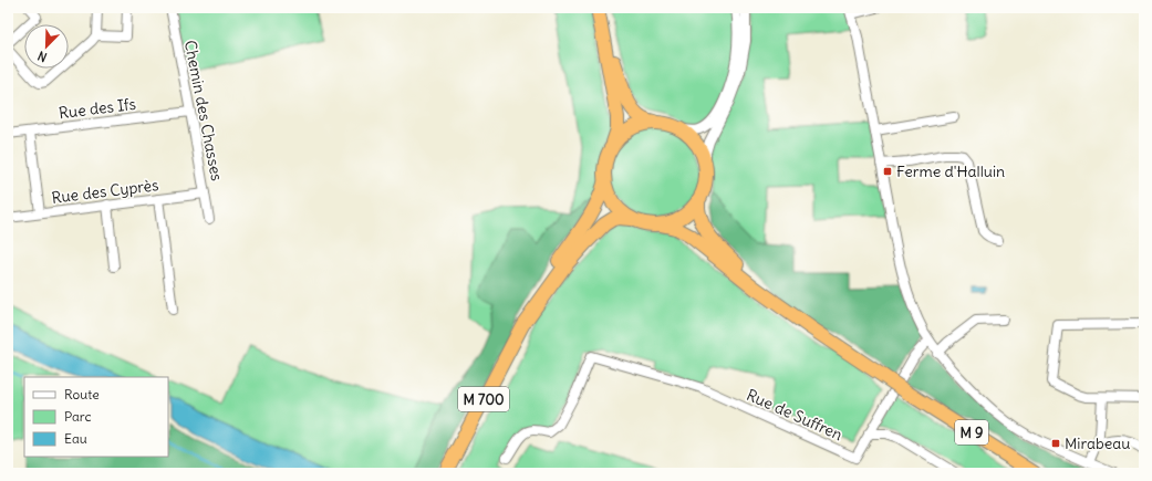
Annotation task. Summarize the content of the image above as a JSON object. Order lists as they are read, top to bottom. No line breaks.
{"streets":{"highway":["M 700","M 9"],"street":["Rue des Ifs","Chemin des Chasses","Rue des Cyprès","Rue de Suffren"]},"crossings":[["Rue des Ifs","Chemin des Chasses"],["Chemin des Chasses","Rue des Cyprès"],["M 700","M 9"]],"places":{"transit":["Ferme d'Halluin","Mirabeau"]},"legend":["Route","Parc","Eau"],"north":"bottom left"}
